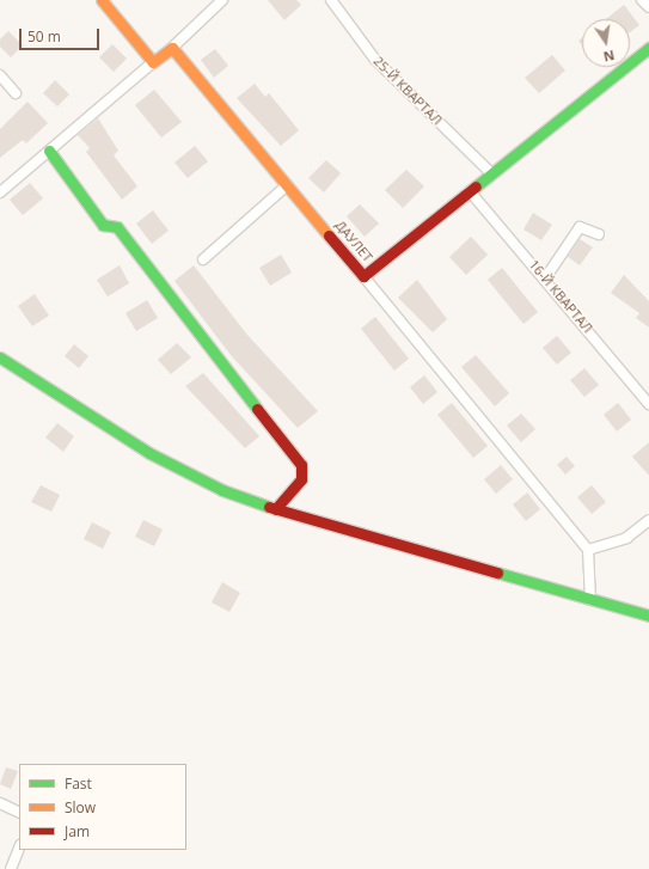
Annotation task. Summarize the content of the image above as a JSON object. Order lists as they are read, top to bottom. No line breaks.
{"streets":{"street":["25-Й КВАРТАЛ","ДАУЛЕТ","16-Й КВАРТАЛ"]},"crossings":[["25-Й КВАРТАЛ","ДАУЛЕТ"],["ДАУЛЕТ","16-Й КВАРТАЛ"]],"legend":["Fast","Slow","Jam"],"scale_bar":"50 m","north":"bottom"}
